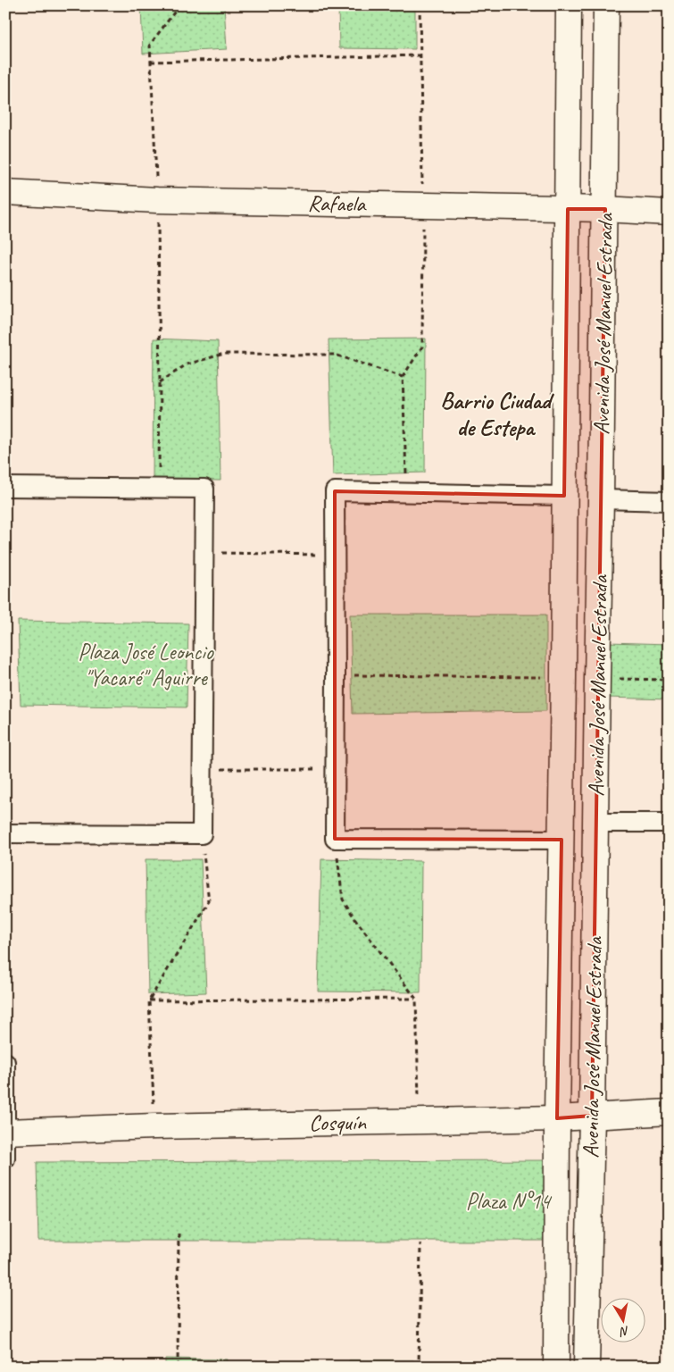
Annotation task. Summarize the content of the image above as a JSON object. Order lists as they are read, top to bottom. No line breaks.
{"streets":{"main road":["Rafaela","Avenida José Manuel Estrada","Cosquín"]},"crossings":[["Rafaela","Avenida José Manuel Estrada"],["Avenida José Manuel Estrada","Cosquín"]],"districts":["Barrio Ciudad de Estepa"],"parks":["Plaza José Leoncio \"Yacaré\" Aguirre","Plaza N°14"],"north":"bottom"}
